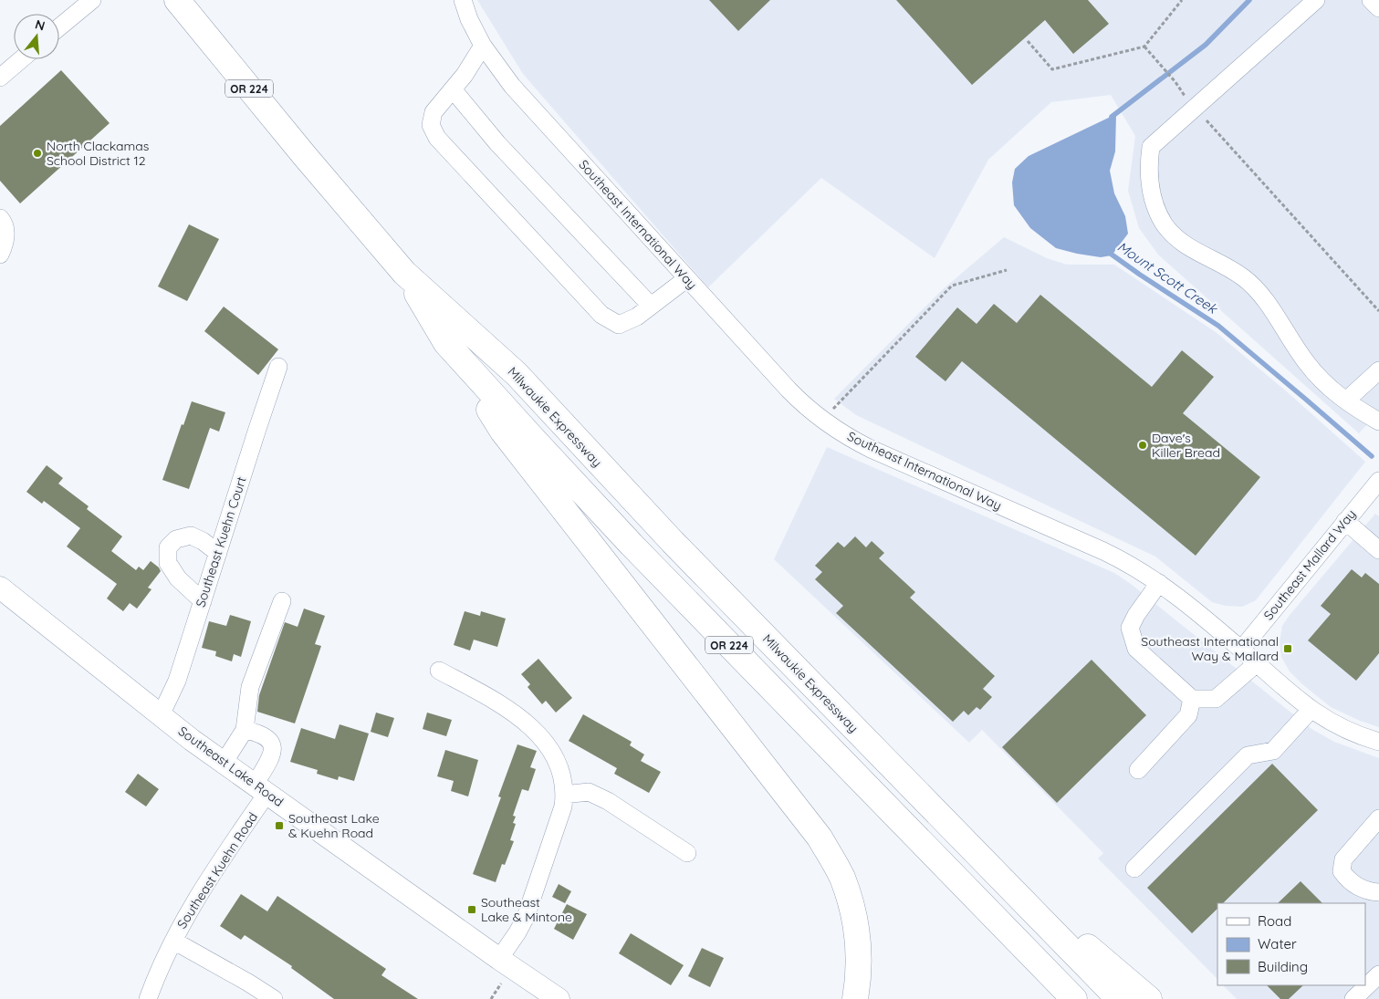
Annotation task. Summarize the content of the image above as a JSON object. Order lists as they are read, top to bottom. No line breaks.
{"streets":{"highway":["OR 224","Milwaukie Expressway"],"main road":["Southeast Lake Road"],"street":["Southeast International Way","Southeast Kuehn Court","Southeast Mallard Way","Southeast Kuehn Road"]},"crossings":[["Southeast International Way","Southeast Mallard Way"],["Southeast Kuehn Court","Southeast Lake Road"],["Southeast Lake Road","Southeast Kuehn Road"]],"water":["Mount Scott Creek"],"places":{"other":["North Clackamas School District 12","Dave's Killer Bread"],"transit":["Southeast International Way & Mallard","Southeast Lake & Kuehn Road","Southeast Lake & Mintone"]},"legend":["Road","Water","Building"],"north":"top"}
